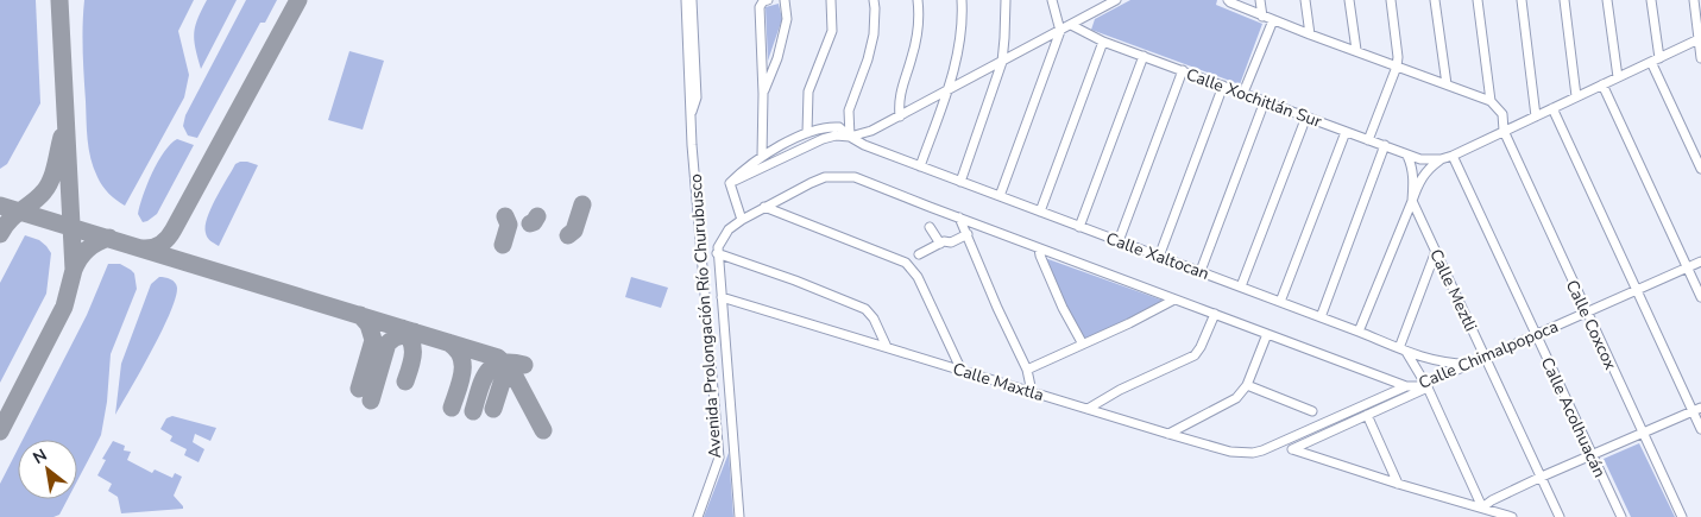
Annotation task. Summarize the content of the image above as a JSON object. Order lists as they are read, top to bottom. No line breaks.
{"streets":{"street":["Calle Xochitlán Sur","Calle Xaltocan","Calle Meztli","Avenida Prolongación Río Churubusco","Calle Coxcox","Calle Chimalpopoca","Calle Maxtla","Calle Acolhuacán"]},"crossings":[["Calle Xochitlán Sur","Calle Meztli"],["Calle Xaltocan","Calle Chimalpopoca"],["Calle Meztli","Calle Chimalpopoca"],["Calle Coxcox","Calle Chimalpopoca"],["Calle Chimalpopoca","Calle Maxtla"],["Calle Chimalpopoca","Calle Acolhuacán"]],"north":"top left"}
